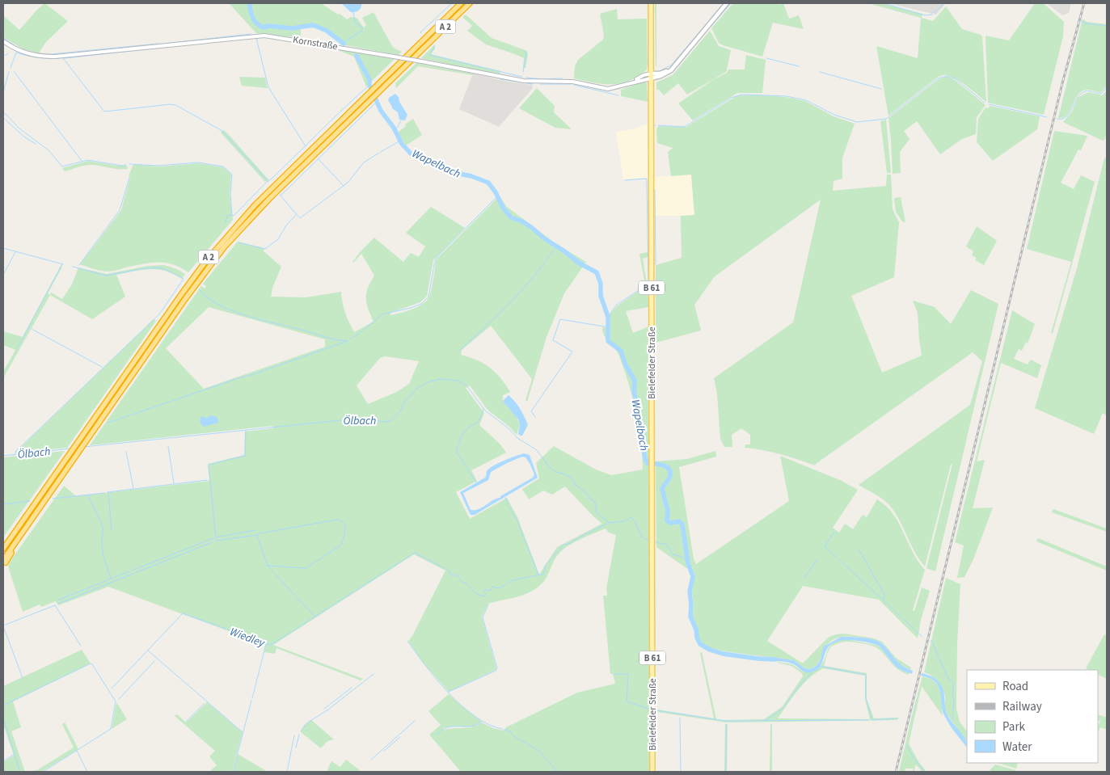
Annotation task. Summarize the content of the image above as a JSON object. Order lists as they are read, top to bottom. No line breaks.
{"streets":{"highway":["A 2"],"main road":["B 61","Bielefelder Straße"],"street":["Kornstraße"]},"crossings":[["Kornstraße","Bielefelder Straße"]],"water":["Wapelbach","Ölbach","Wiedley"],"legend":["Road","Railway","Park","Water"]}
